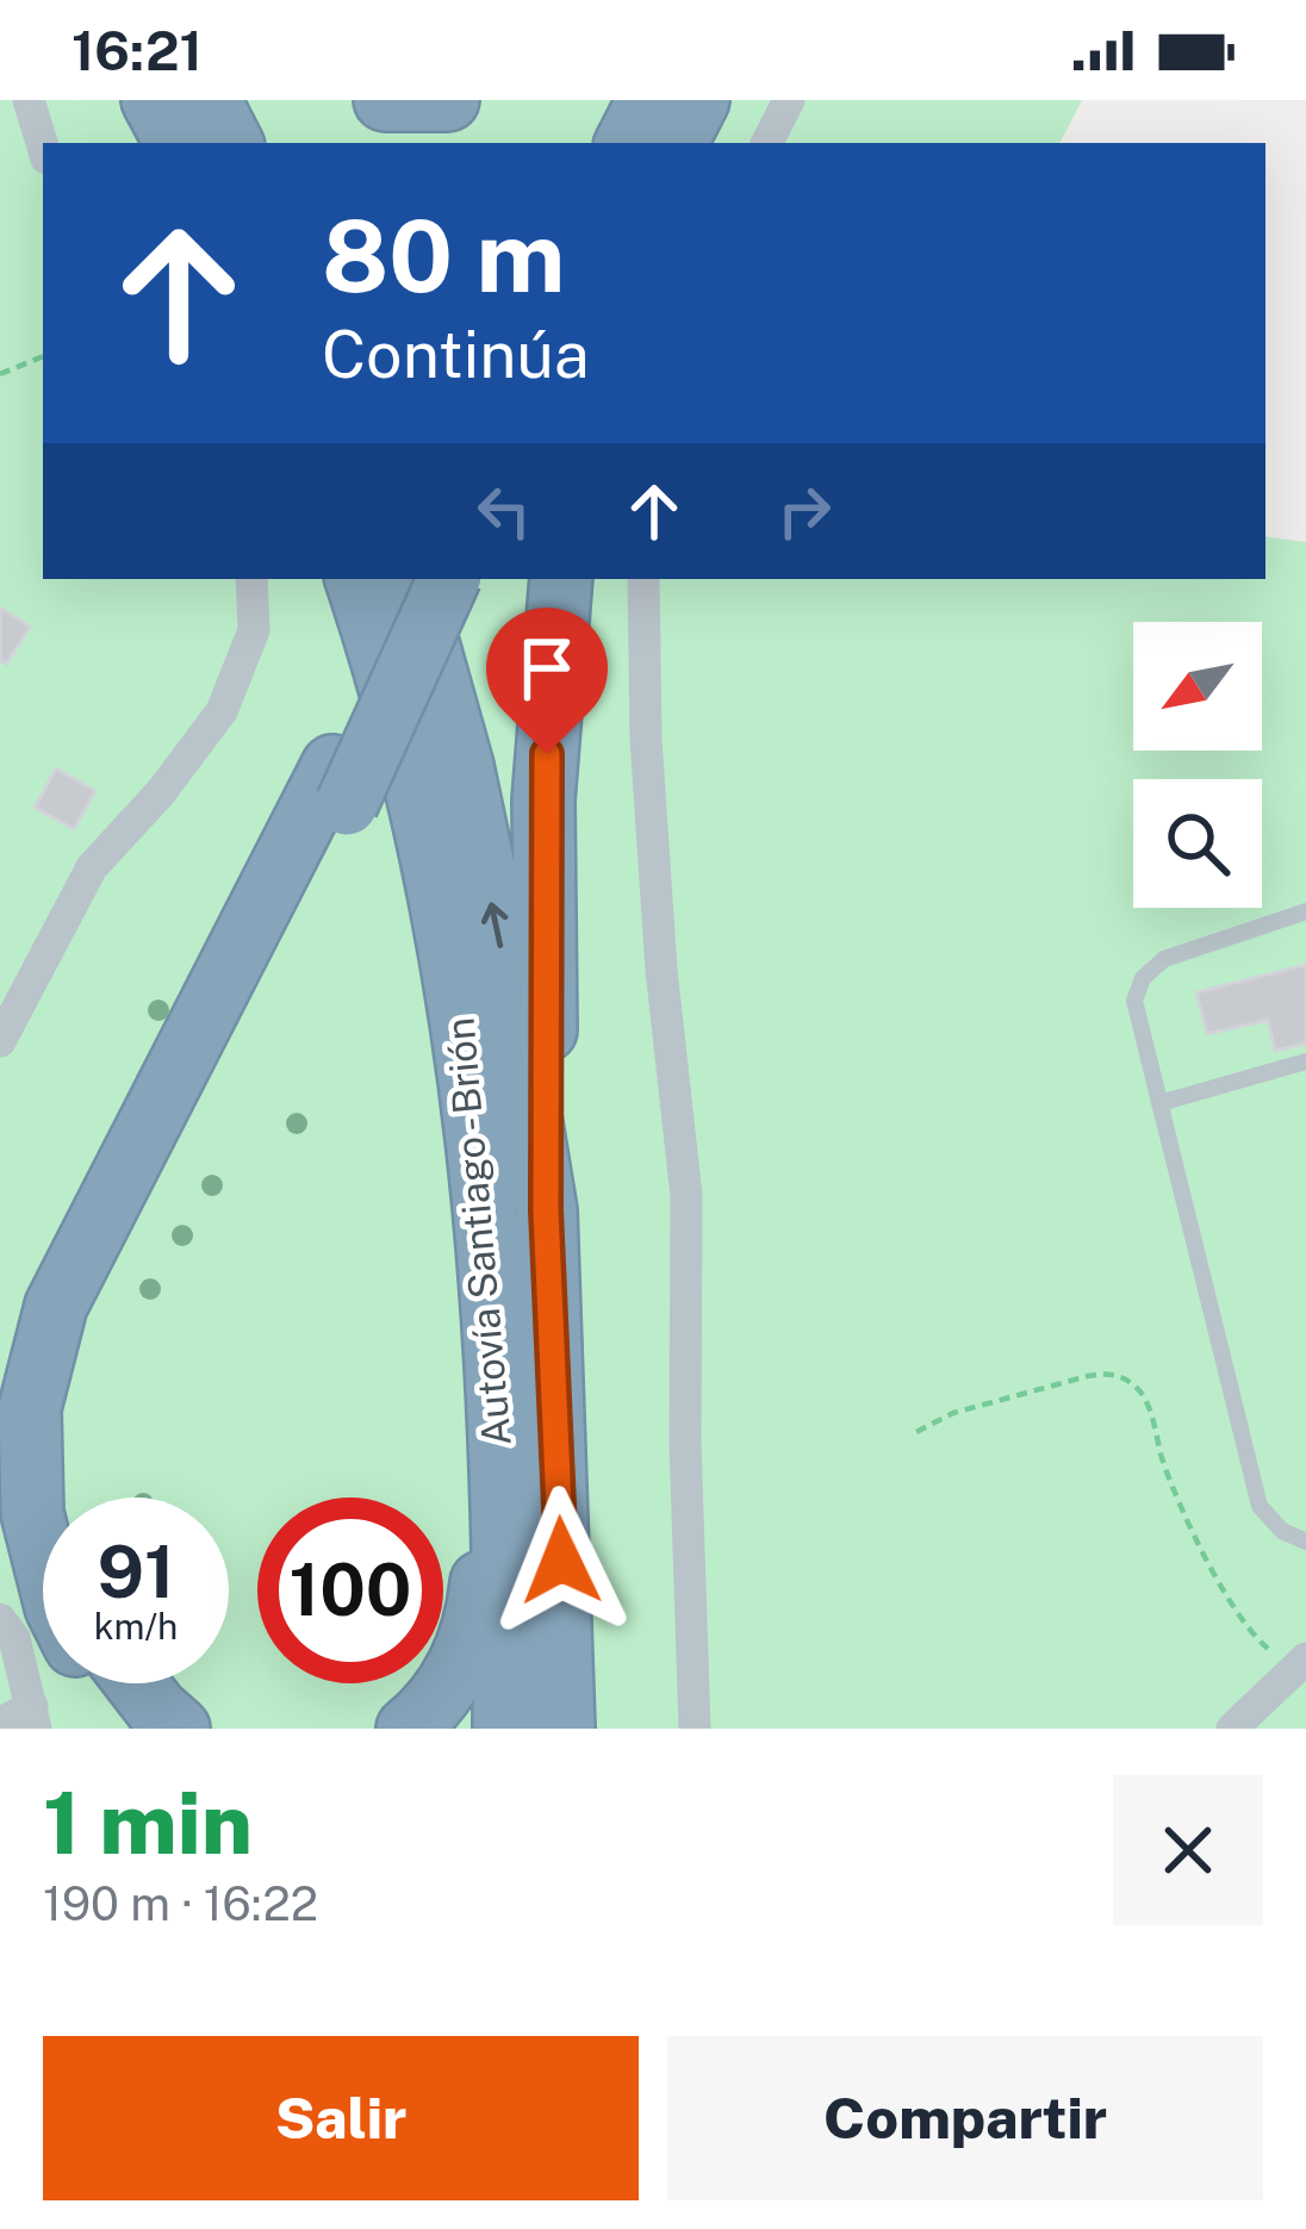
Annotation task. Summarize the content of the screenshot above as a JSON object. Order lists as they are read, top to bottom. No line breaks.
{"streets":{"highway":["Autovía Santiago - Brión"]},"north":"bottom left","page":{"status":"16:21","turn":["80 m","Continúa"],"speed":"91 km/h","limit":"100","heading":["1 min","190 m · 16:22"],"buttons":["Salir","Compartir"]}}
